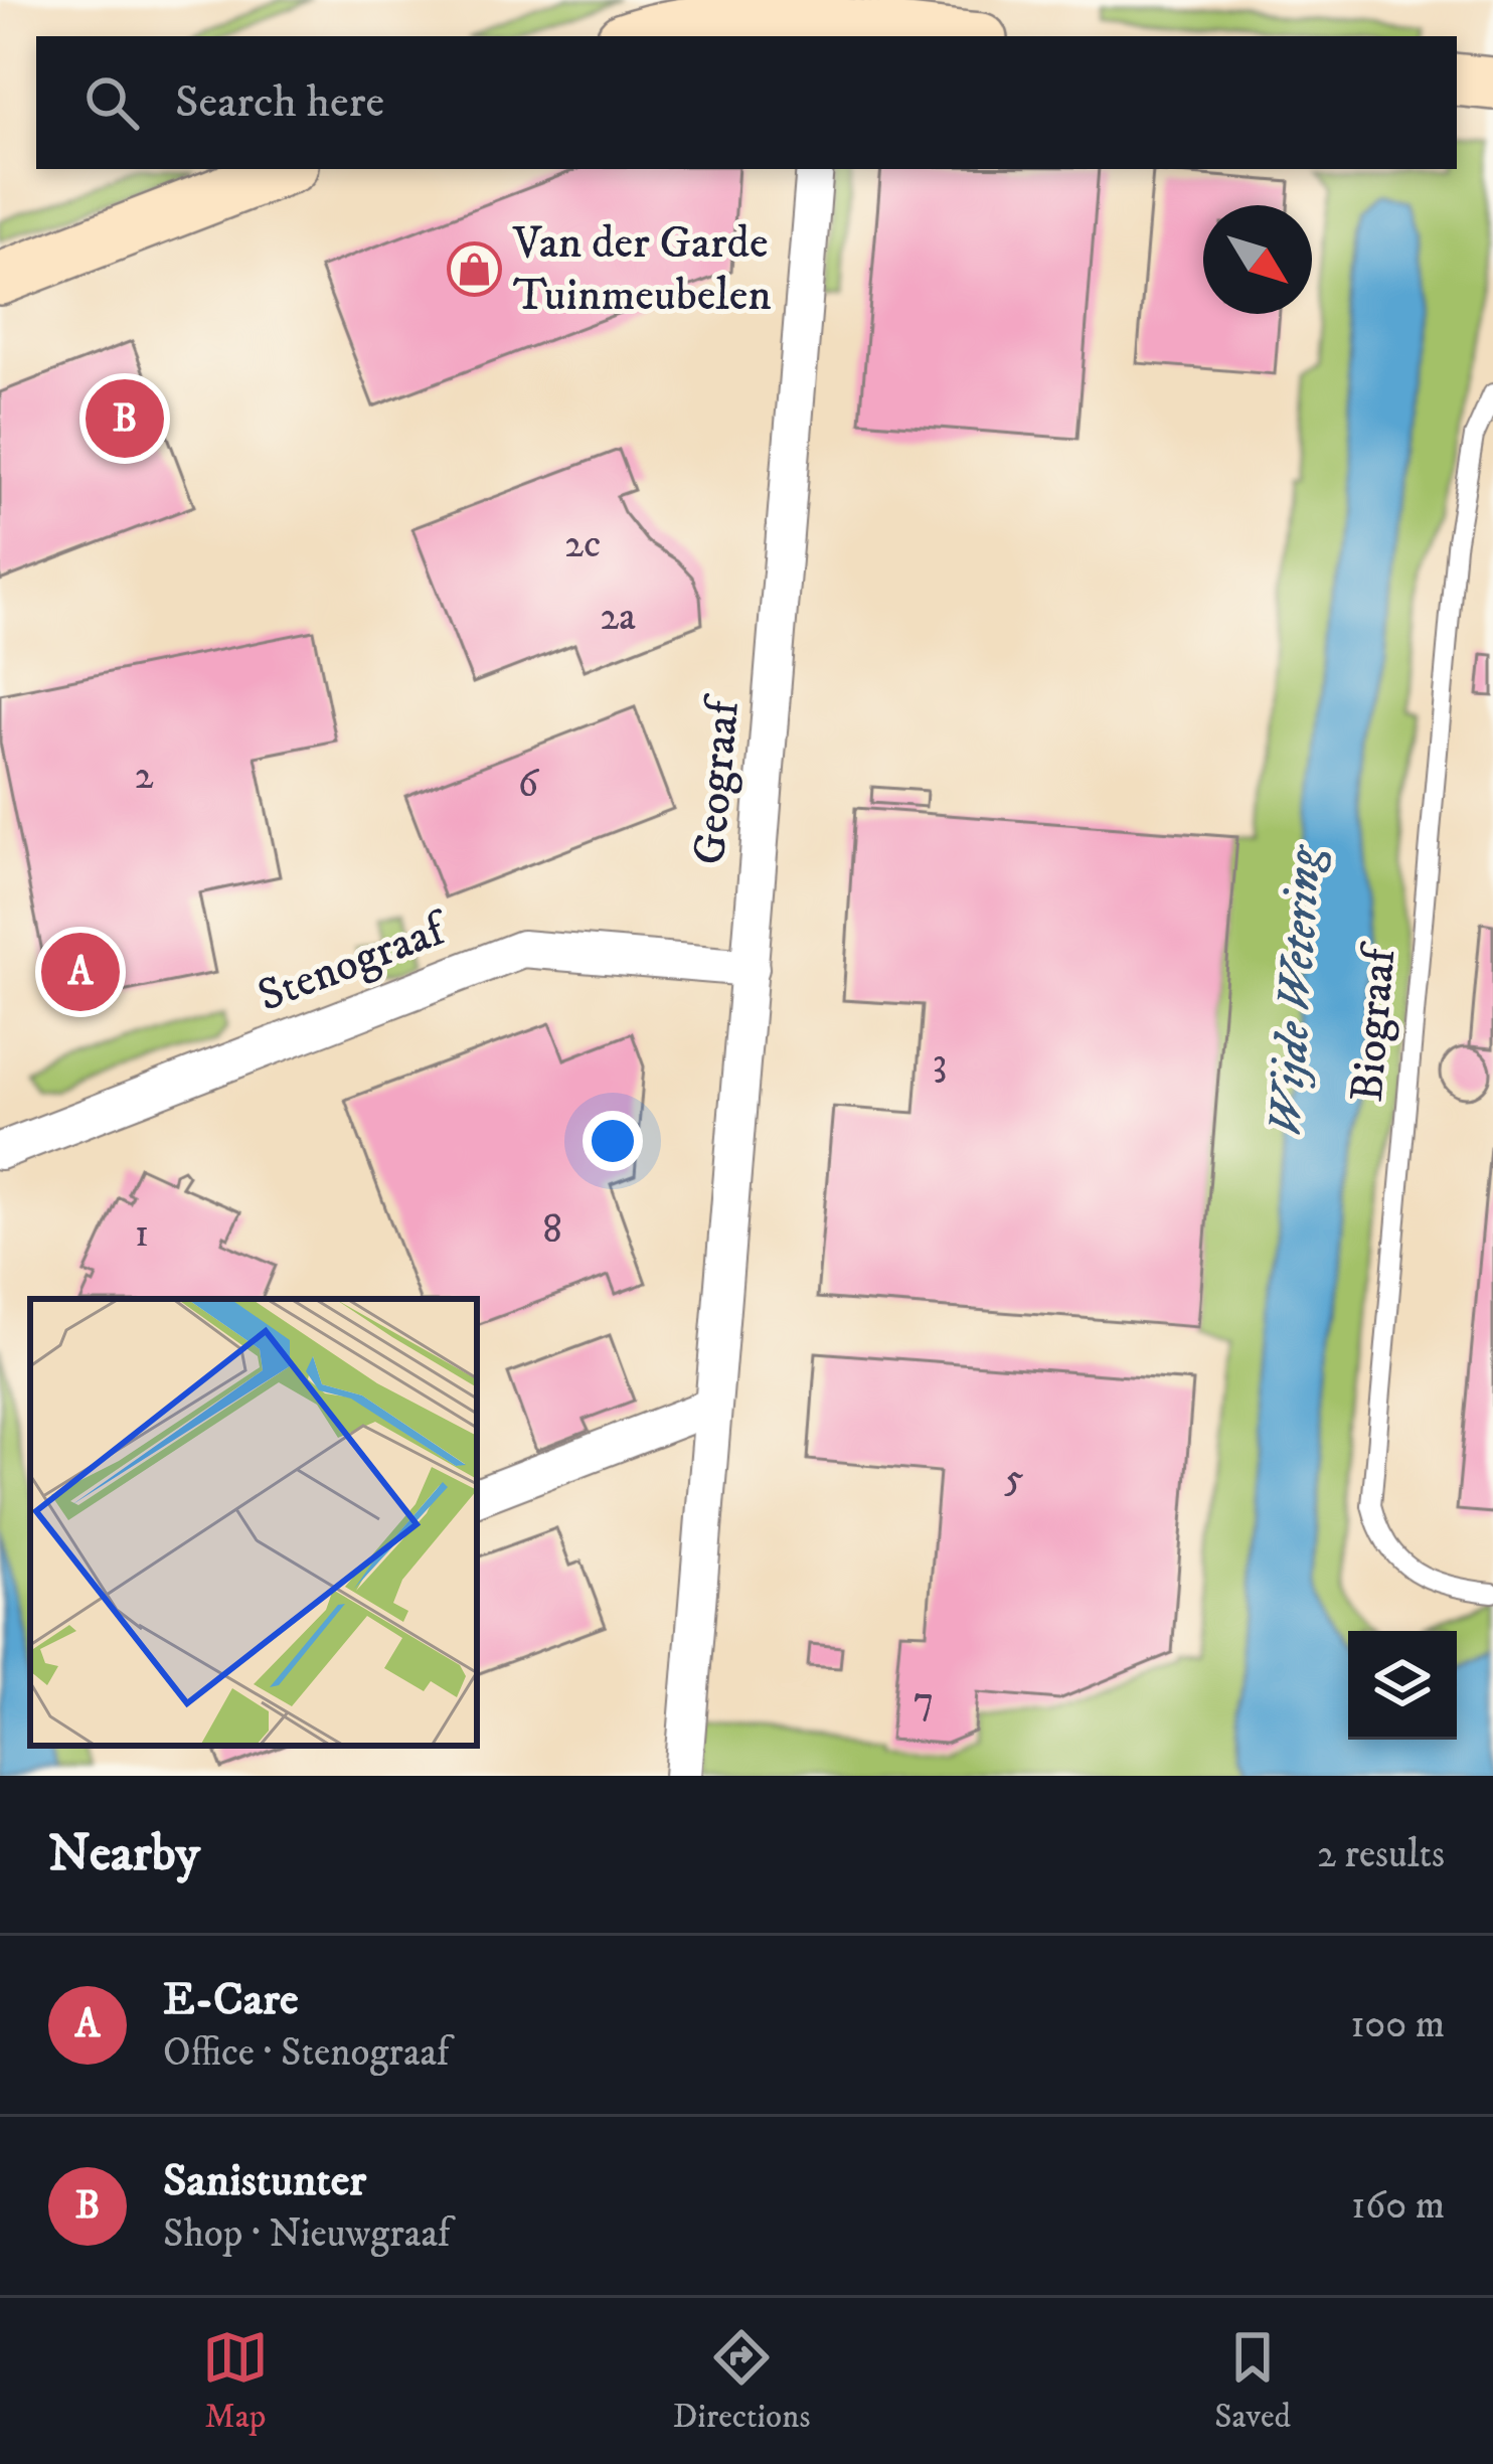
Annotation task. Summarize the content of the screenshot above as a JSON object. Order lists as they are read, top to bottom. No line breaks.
{"streets":{"street":["Geograaf","Stenograaf"],"lane":["Biograaf"]},"crossings":[["Geograaf","Stenograaf"]],"water":["Wijde Wetering"],"places":{"shop":["Van der Garde Tuinmeubelen"]},"house_numbers":["2c","2a","2","6","3","8","1","5","7"],"north":"bottom right","page":{"search":"Search here","pins":["B","A"],"heading":["Nearby","2 results"],"list":[{"mark":"A","name":"E-Care","note":"Office · Stenograaf","value":"100 m"},{"mark":"B","name":"Sanistunter","note":"Shop · Nieuwgraaf","value":"160 m"}],"nav":["Map","Directions","Saved"]}}
